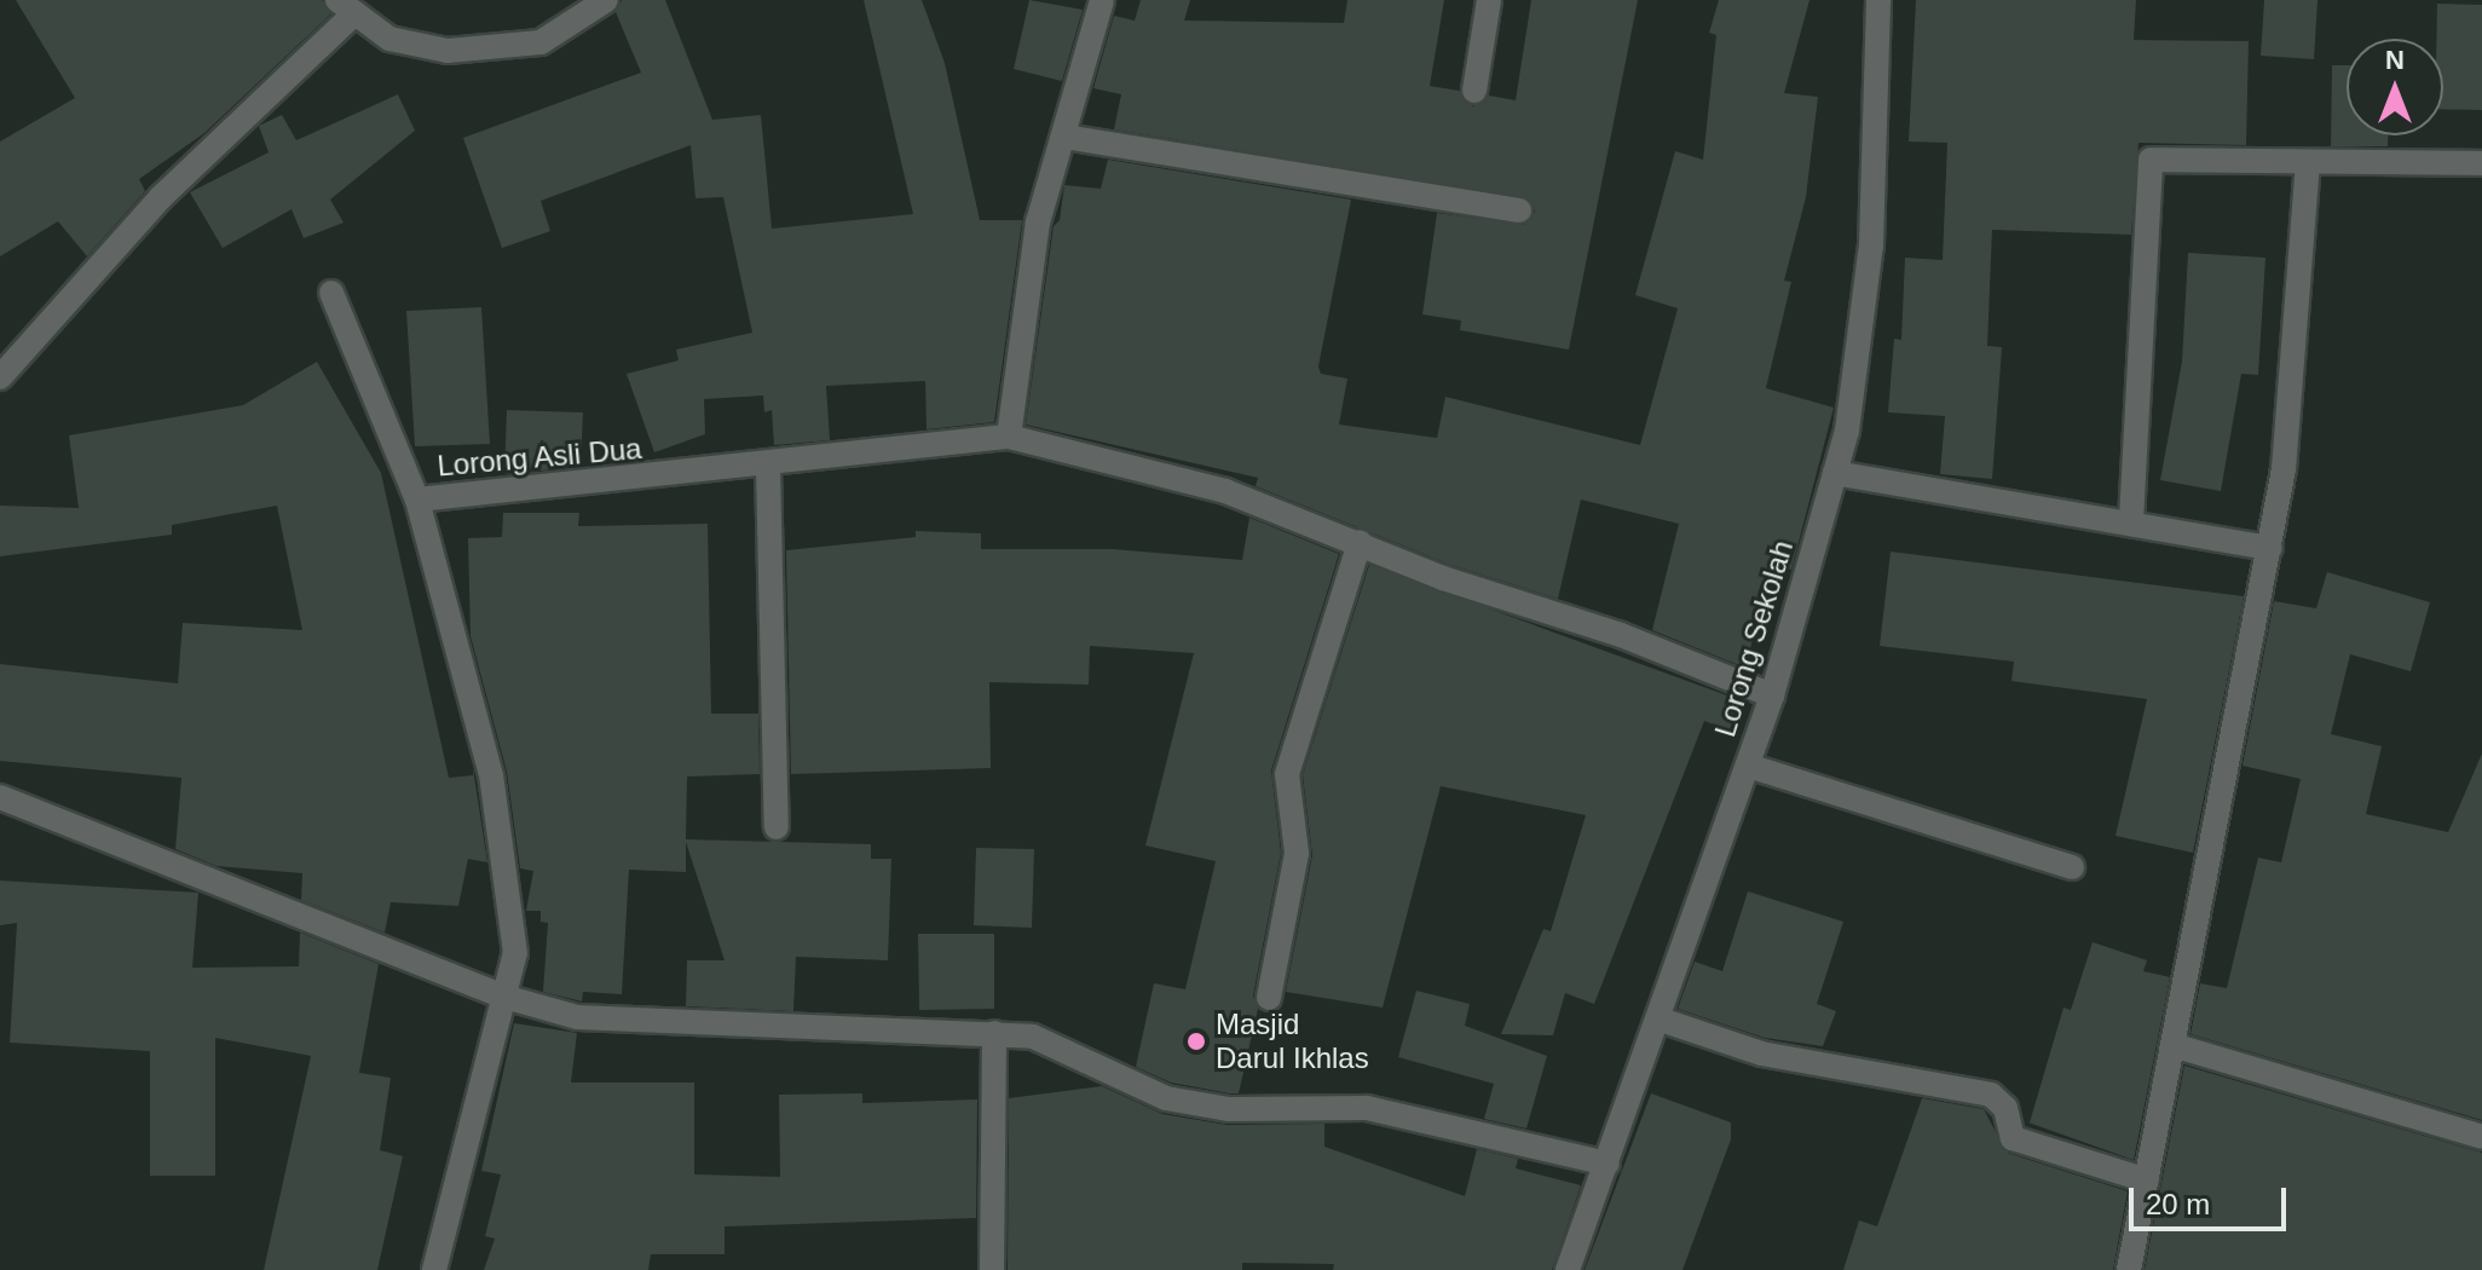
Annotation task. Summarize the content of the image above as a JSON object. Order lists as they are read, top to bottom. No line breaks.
{"streets":{"street":["Lorong Asli Dua","Lorong Sekolah"]},"places":["Masjid Darul Ikhlas"],"scale_bar":"20 m","north":"top"}
